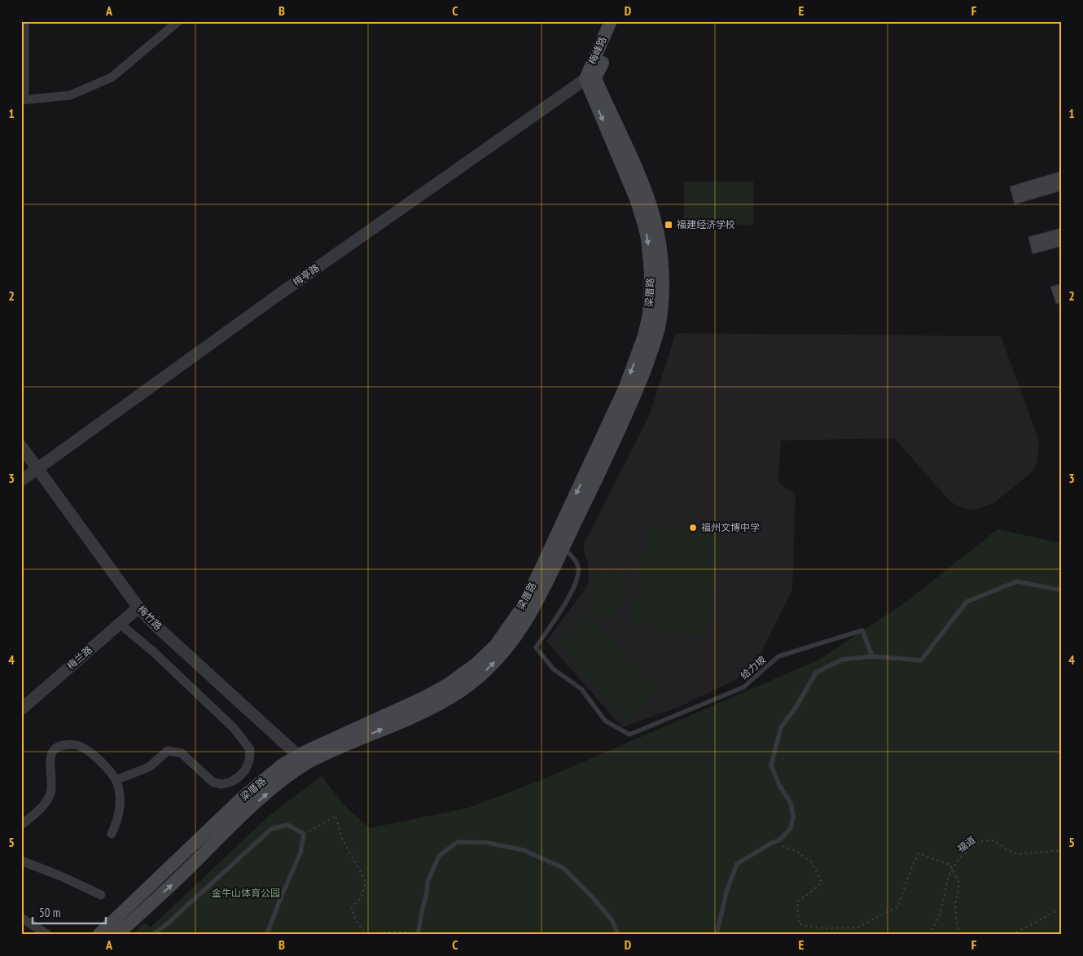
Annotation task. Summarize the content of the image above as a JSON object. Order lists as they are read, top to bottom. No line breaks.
{"streets":{"main road":["梅峰路","梁厝路"],"street":["梅亭路","梅竹路","梅兰路"],"lane":["给力坡"],"path":["福道"]},"crossings":[["梅峰路","梅亭路"],["梅峰路","梁厝路"],["梅亭路","梁厝路"],["梅亭路","梅竹路"],["梁厝路","梅竹路"],["梁厝路","给力坡"],["梅竹路","梅兰路"]],"parks":["金牛山体育公园"],"places":{"transit":["福建经济学校"],"other":["福州文博中学"]},"scale_bar":"50 m","grid":{"columns":["A","B","C","D","E","F"],"rows":["1","2","3","4","5"]}}
